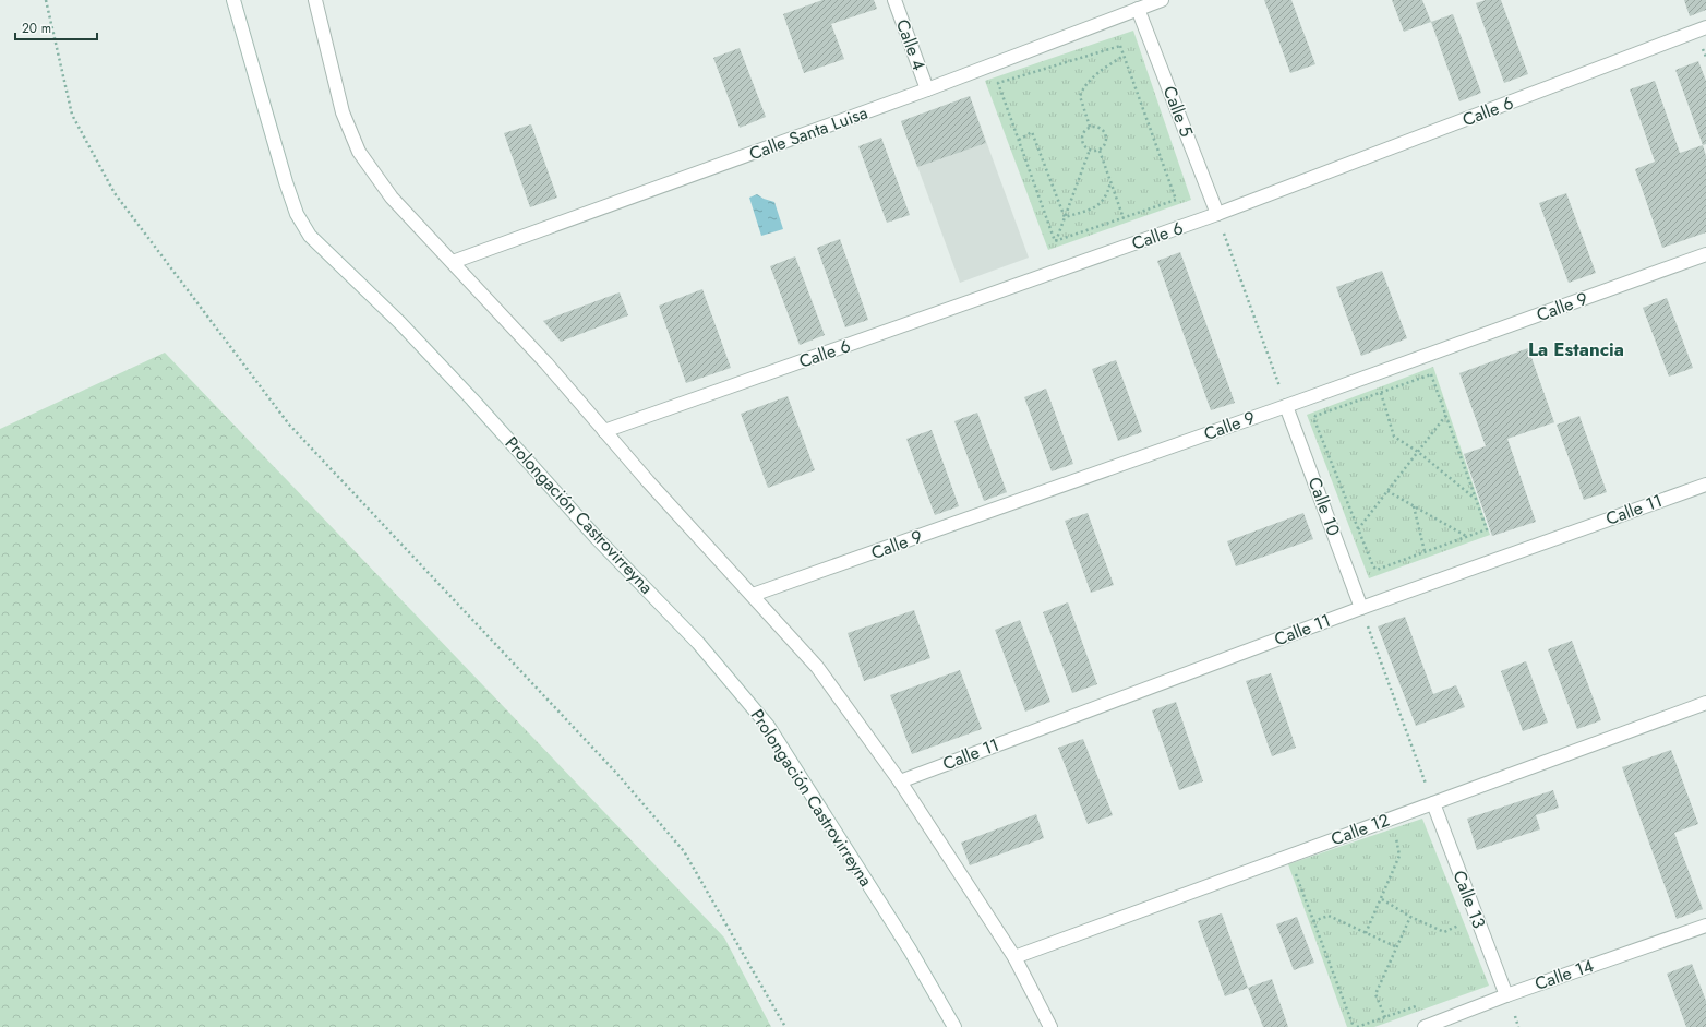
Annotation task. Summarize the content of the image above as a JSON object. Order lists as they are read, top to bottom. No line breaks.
{"streets":{"street":["Calle 4","Calle 5","Calle 6","Calle Santa Luisa","Calle 9","Calle 10","Calle 11","Prolongación Castrovirreyna","Calle 12","Calle 13","Calle 14"]},"crossings":[["Calle 4","Calle Santa Luisa"],["Calle 5","Calle 6"],["Calle 5","Calle Santa Luisa"],["Calle 9","Calle 10"],["Calle 10","Calle 11"],["Calle 12","Calle 13"],["Calle 13","Calle 14"]],"districts":["La Estancia"],"scale_bar":"20 m"}
